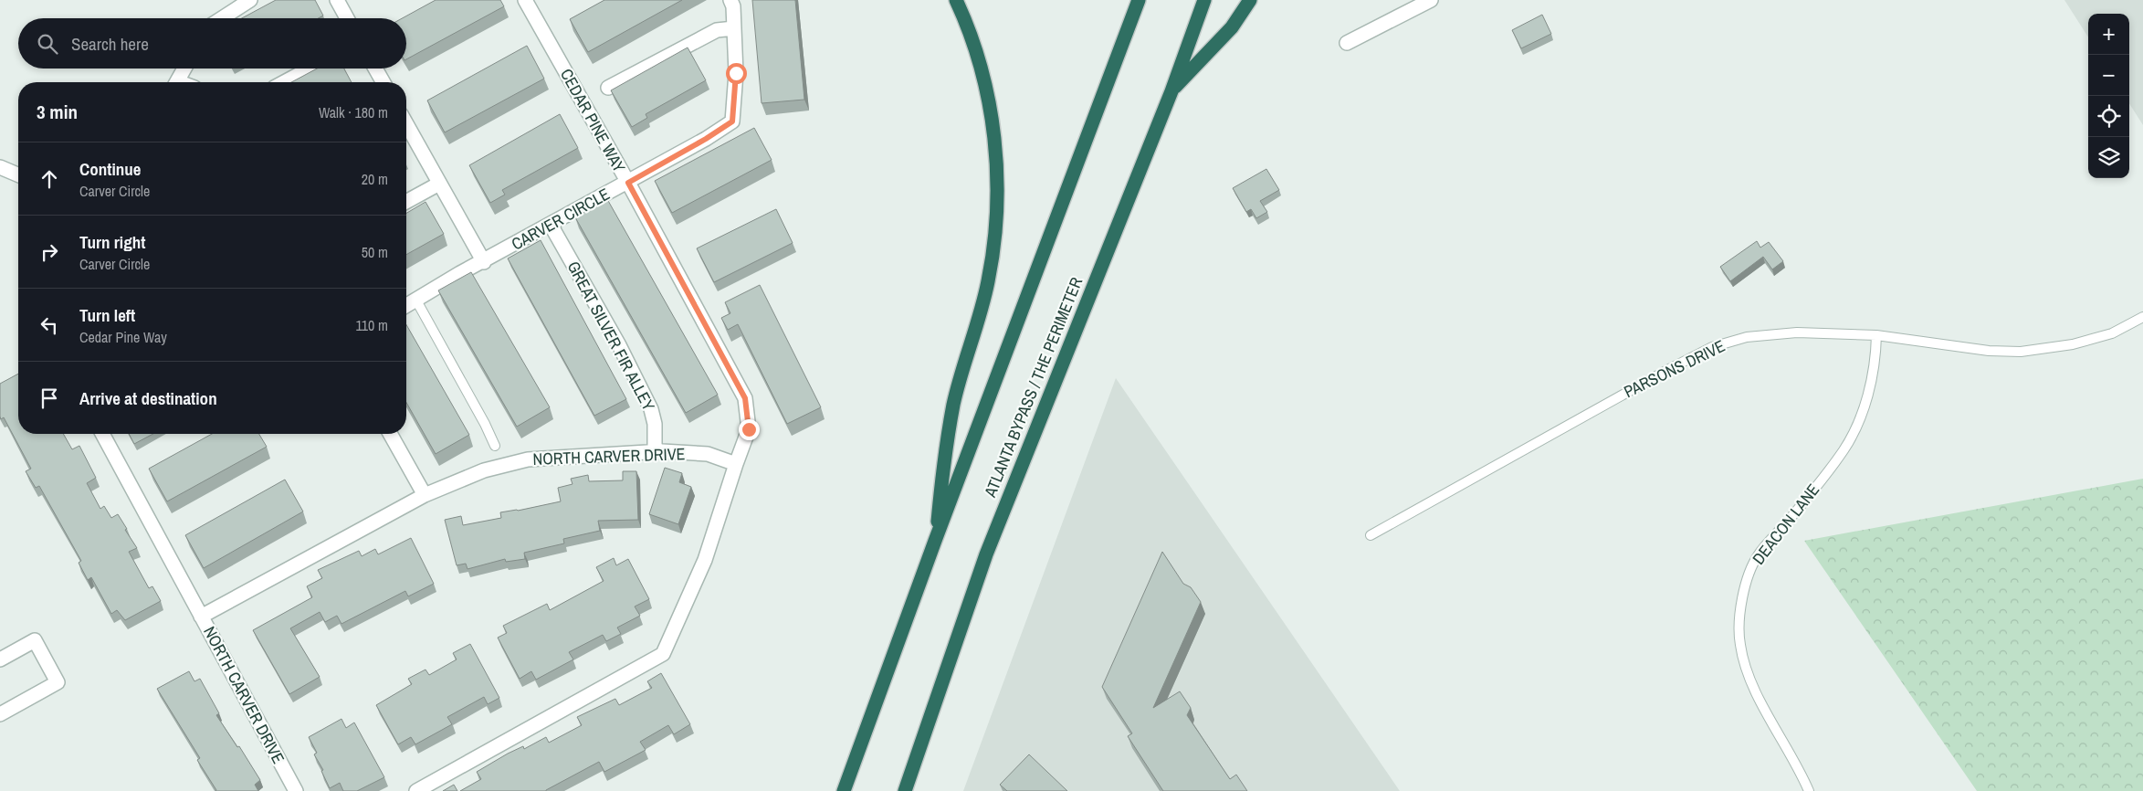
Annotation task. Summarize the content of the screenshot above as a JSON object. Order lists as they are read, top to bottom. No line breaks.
{"streets":{"highway":["ATLANTA BYPASS / THE PERIMETER"],"street":["CEDAR PINE WAY","CARVER CIRCLE","GREAT SILVER FIR ALLEY","NORTH CARVER DRIVE"],"lane":["PARSONS DRIVE","DEACON LANE"]},"crossings":[["CEDAR PINE WAY","CARVER CIRCLE"],["CEDAR PINE WAY","NORTH CARVER DRIVE"],["CARVER CIRCLE","GREAT SILVER FIR ALLEY"],["GREAT SILVER FIR ALLEY","NORTH CARVER DRIVE"],["PARSONS DRIVE","DEACON LANE"]],"page":{"map_buttons":["+","−"],"search":"Search here","heading":["3 min","Walk · 180 m"],"list":[["Continue","Carver Circle","20 m"],["Turn right","Carver Circle","50 m"],["Turn left","Cedar Pine Way","110 m"],"Arrive at destination"]}}
